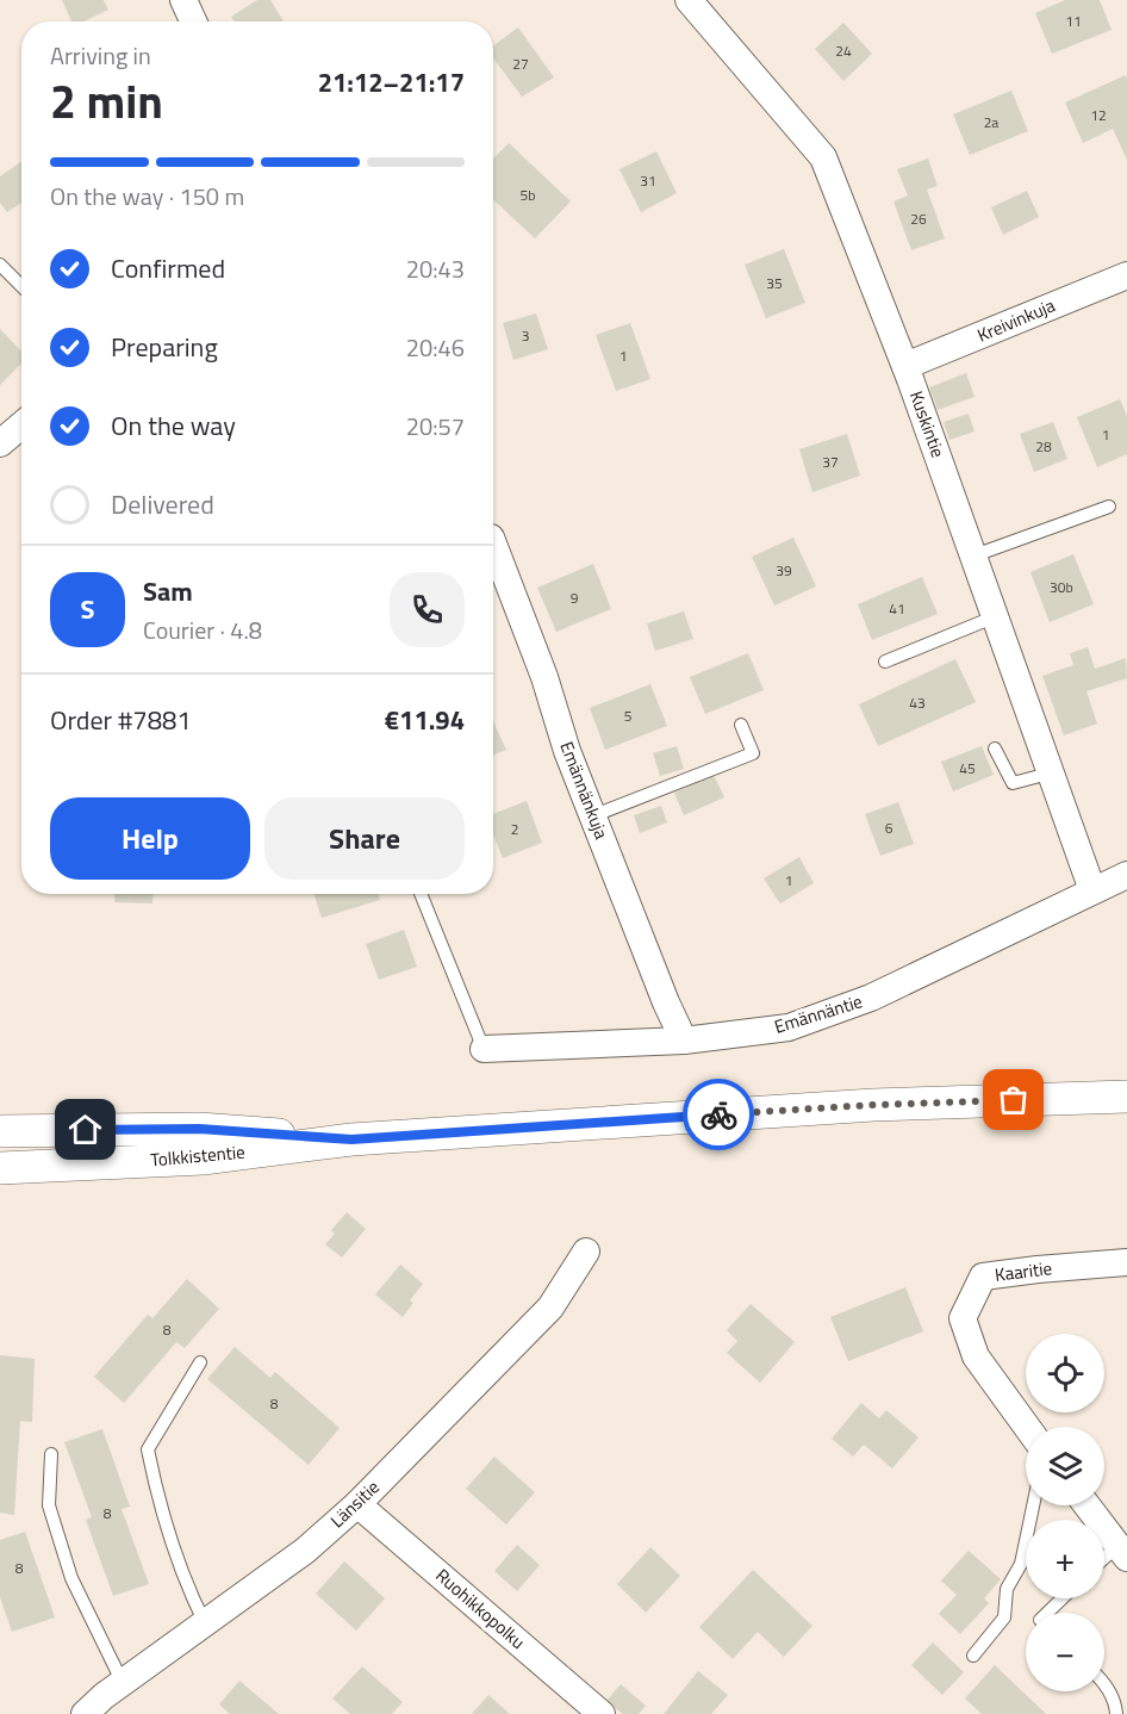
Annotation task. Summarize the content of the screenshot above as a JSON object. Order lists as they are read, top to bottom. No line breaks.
{"streets":{"street":["Kreivinkuja","Kuskintie","Emännänkuja","Emännäntie","Tolkkistentie","Kaaritie","Länsitie","Ruohikkopolku"]},"crossings":[["Kreivinkuja","Kuskintie"],["Kuskintie","Emännäntie"],["Emännänkuja","Emännäntie"],["Länsitie","Ruohikkopolku"]],"house_numbers":["11","24","27","12","2a","31","5b","26","35","3","1","1","28","37","39","30b","9","41","43","5","45","6","2","1","8","8","8","8"],"page":{"heading":["2 min","Arriving in","21:12–21:17"],"panel":["Sam","Courier · 4.8","Order #7881","€11.94"],"bar":"On the way · 150 m","list":[["Confirmed","20:43"],["Preparing","20:46"],["On the way","20:57"],"Delivered"],"round":"S","buttons":["Help","Share"],"map_buttons":["+","−"]}}
